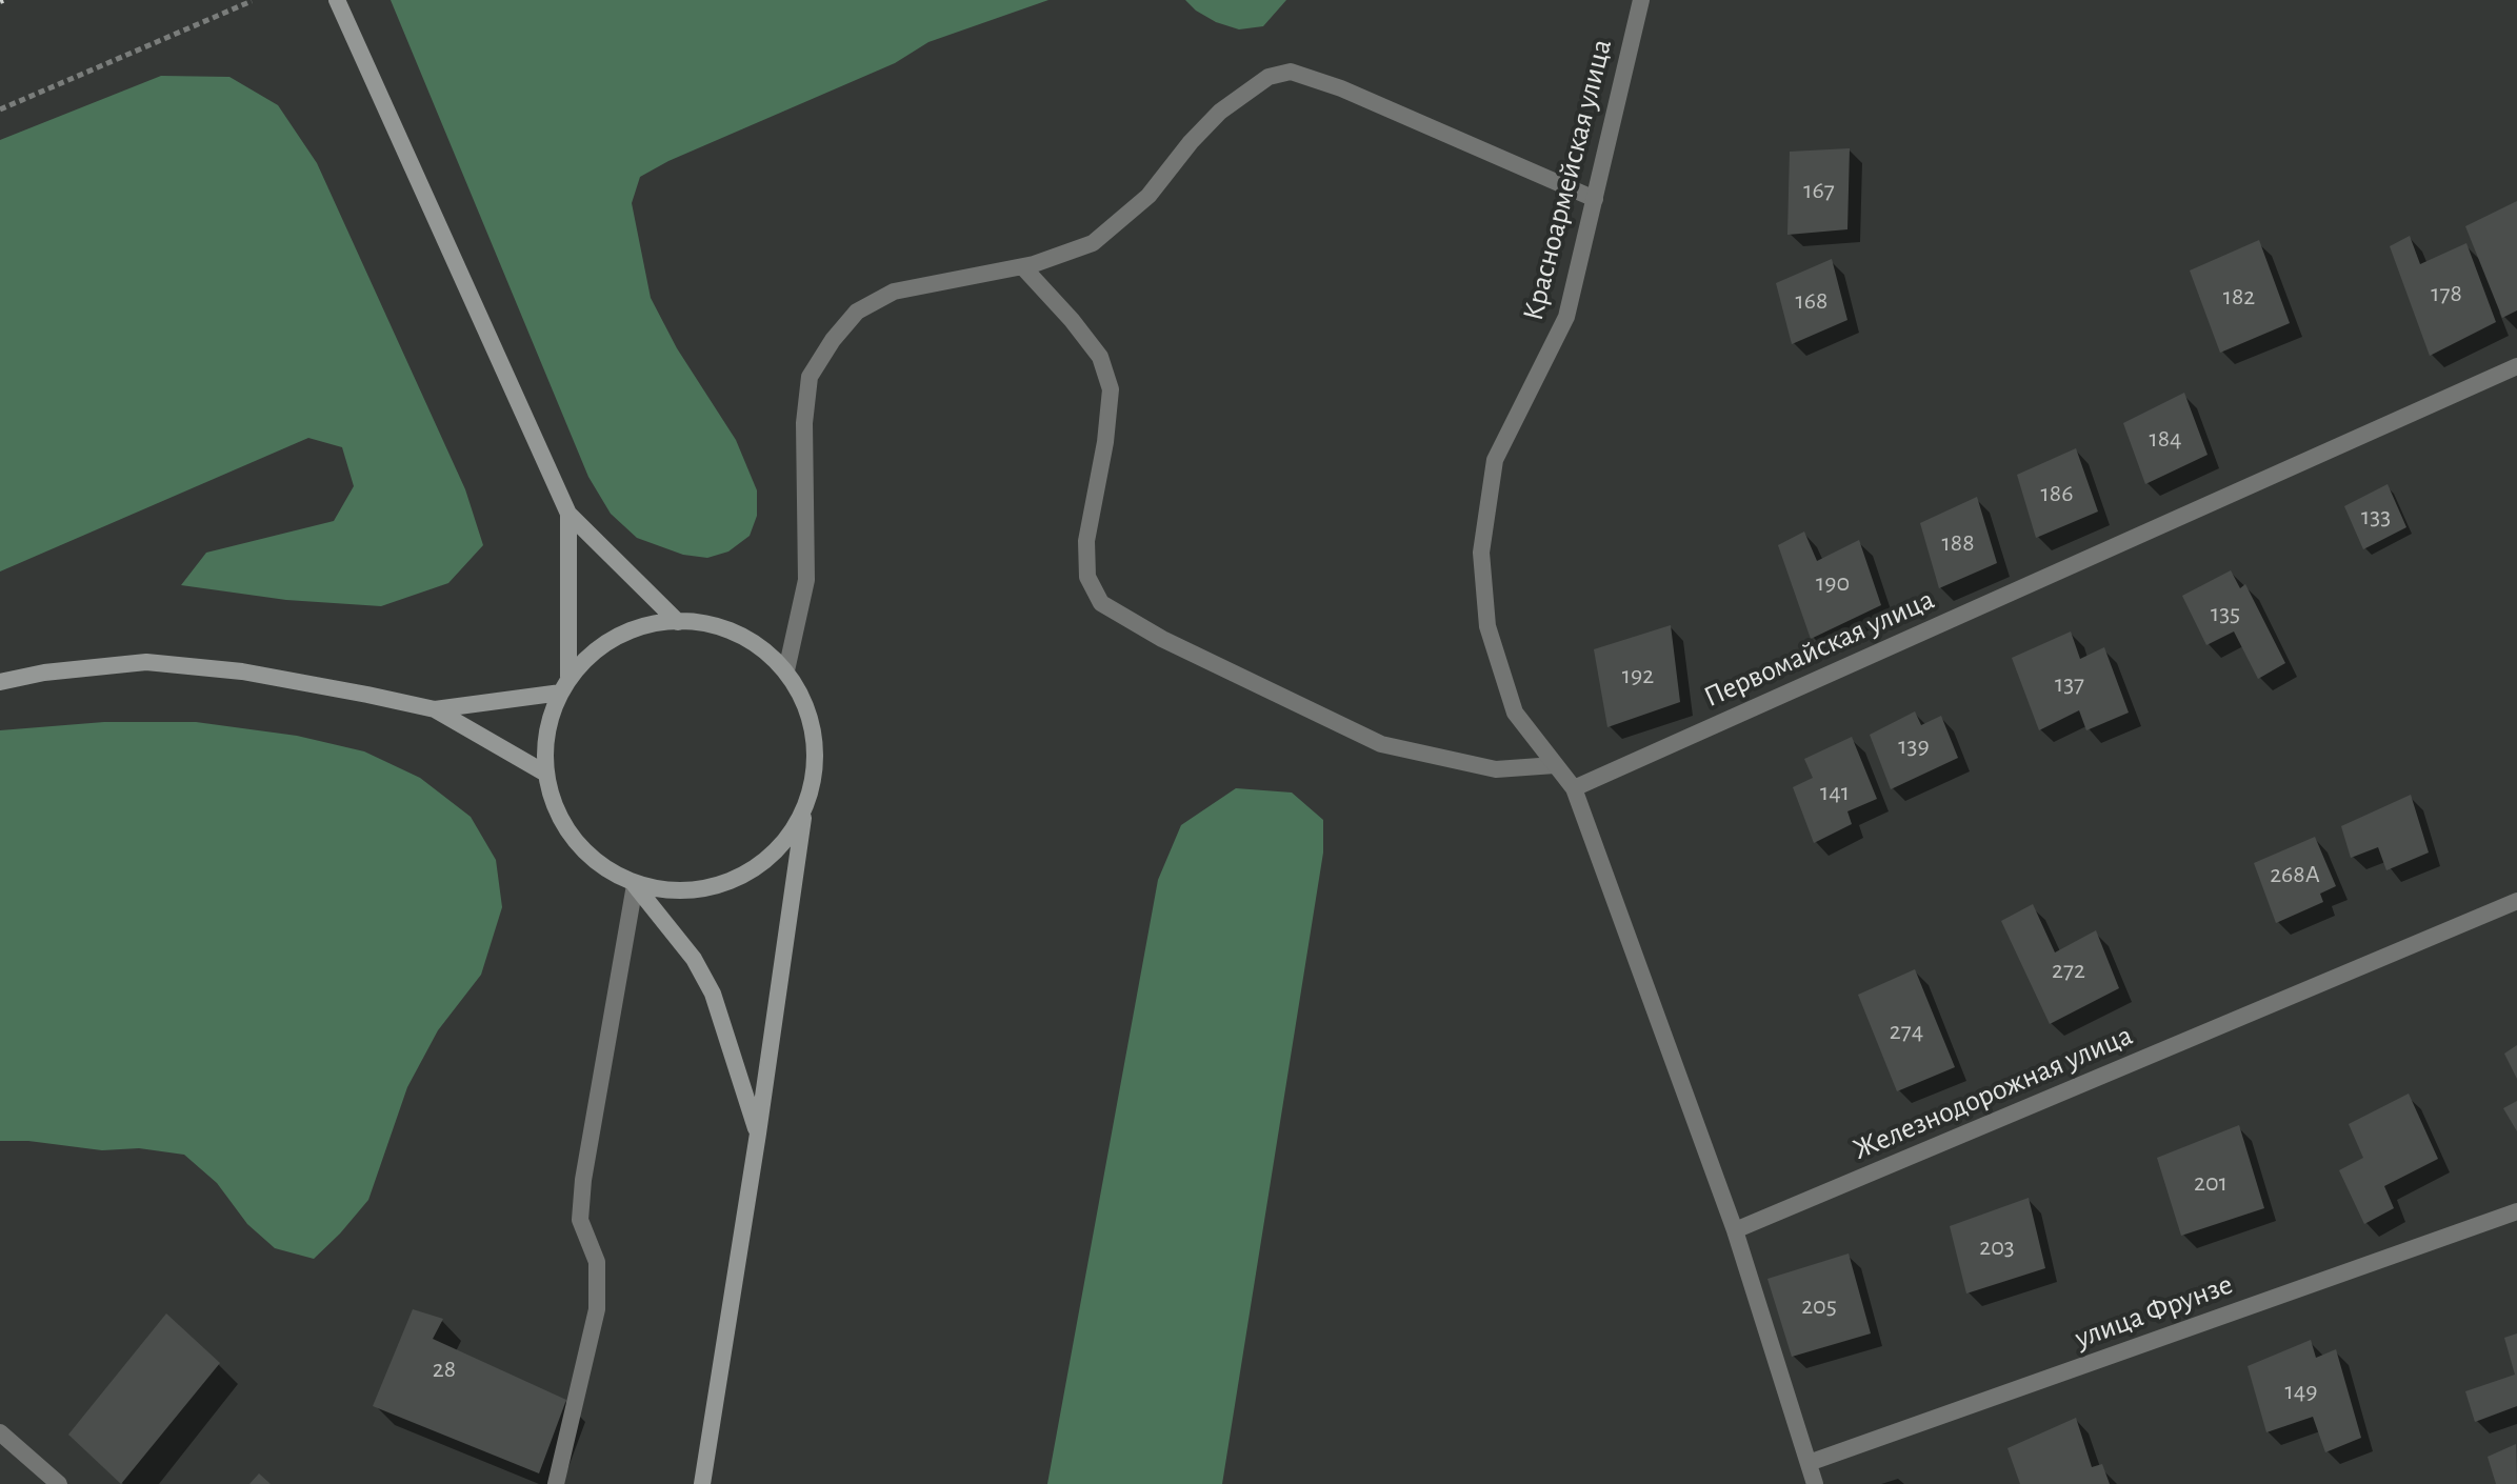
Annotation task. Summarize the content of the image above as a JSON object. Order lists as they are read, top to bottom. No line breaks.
{"streets":{"street":["Красноармейская улица","Первомайская улица","Железнодорожная улица","улица Фрунзе"]},"crossings":[["Красноармейская улица","Первомайская улица"]],"house_numbers":["167","178","182","168","184","186","133","188","190","135","192","137","139","141","268А","272","274","201","203","205","28","149"]}
